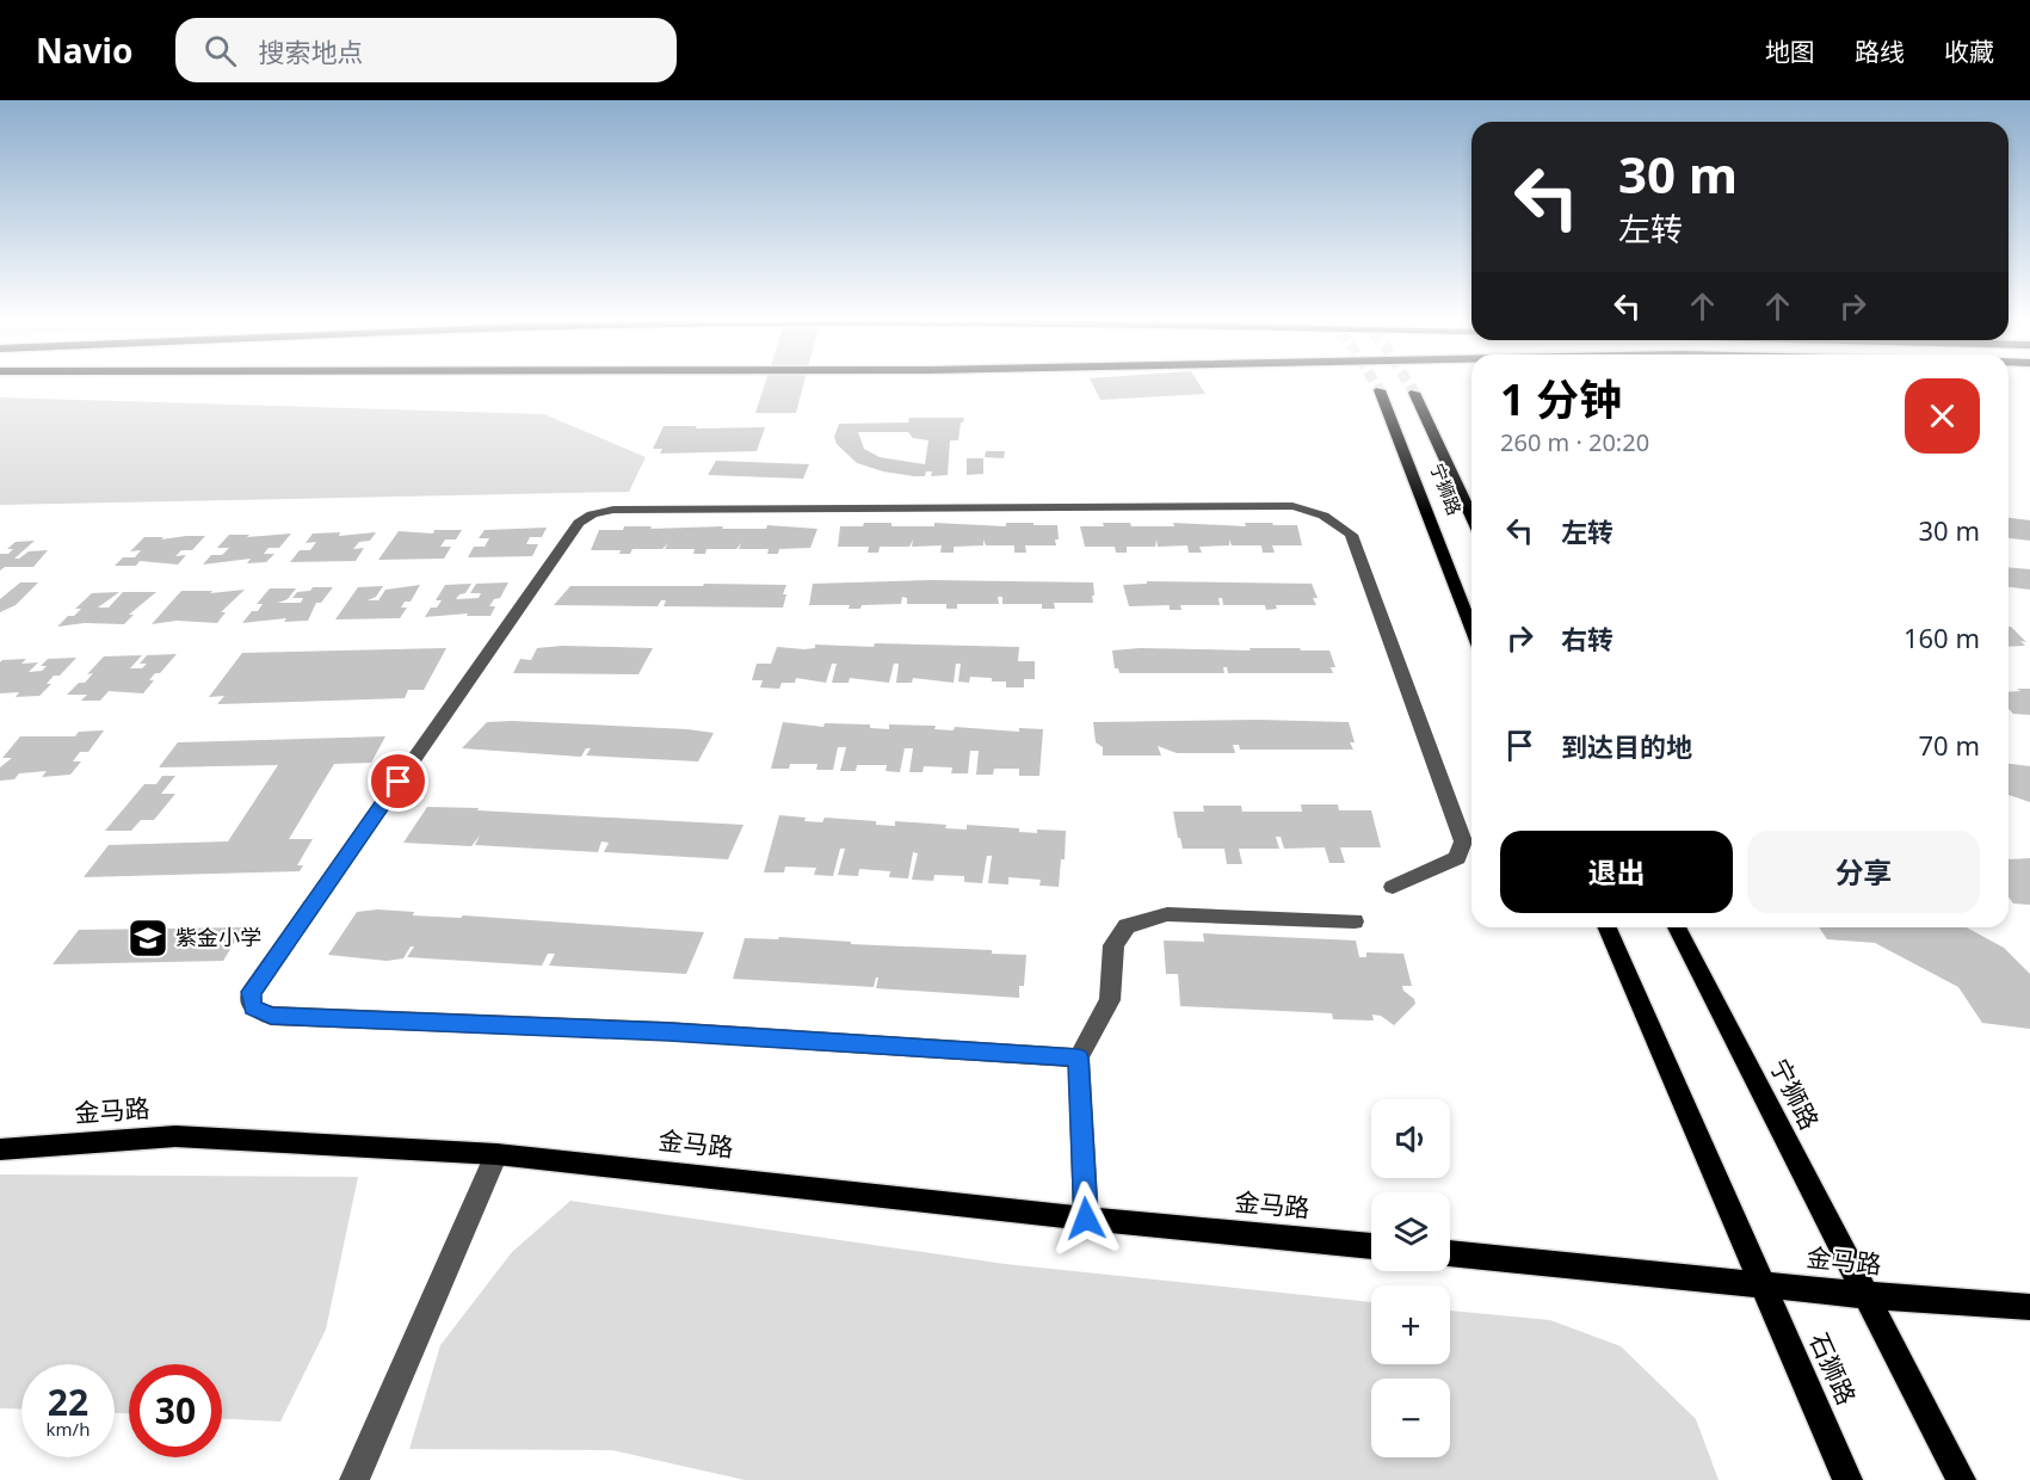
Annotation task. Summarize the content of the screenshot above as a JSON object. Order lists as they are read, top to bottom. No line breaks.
{"streets":{"main road":["宁狮路","金马路","石狮路"]},"crossings":[["宁狮路","金马路"],["金马路","石狮路"]],"places":{"school or university":["紫金小学"]},"page":{"header":"Navio","search":"搜索地点","nav":["地图","路线","收藏"],"turn":["30 m","左转"],"heading":["1 分钟","260 m · 20:20"],"list":[{"name":"左转","value":"30 m"},{"name":"右转","value":"160 m"},{"name":"到达目的地","value":"70 m"}],"buttons":["退出","分享"],"map_buttons":["+","−"],"speed":"22 km/h","limit":"30"}}
